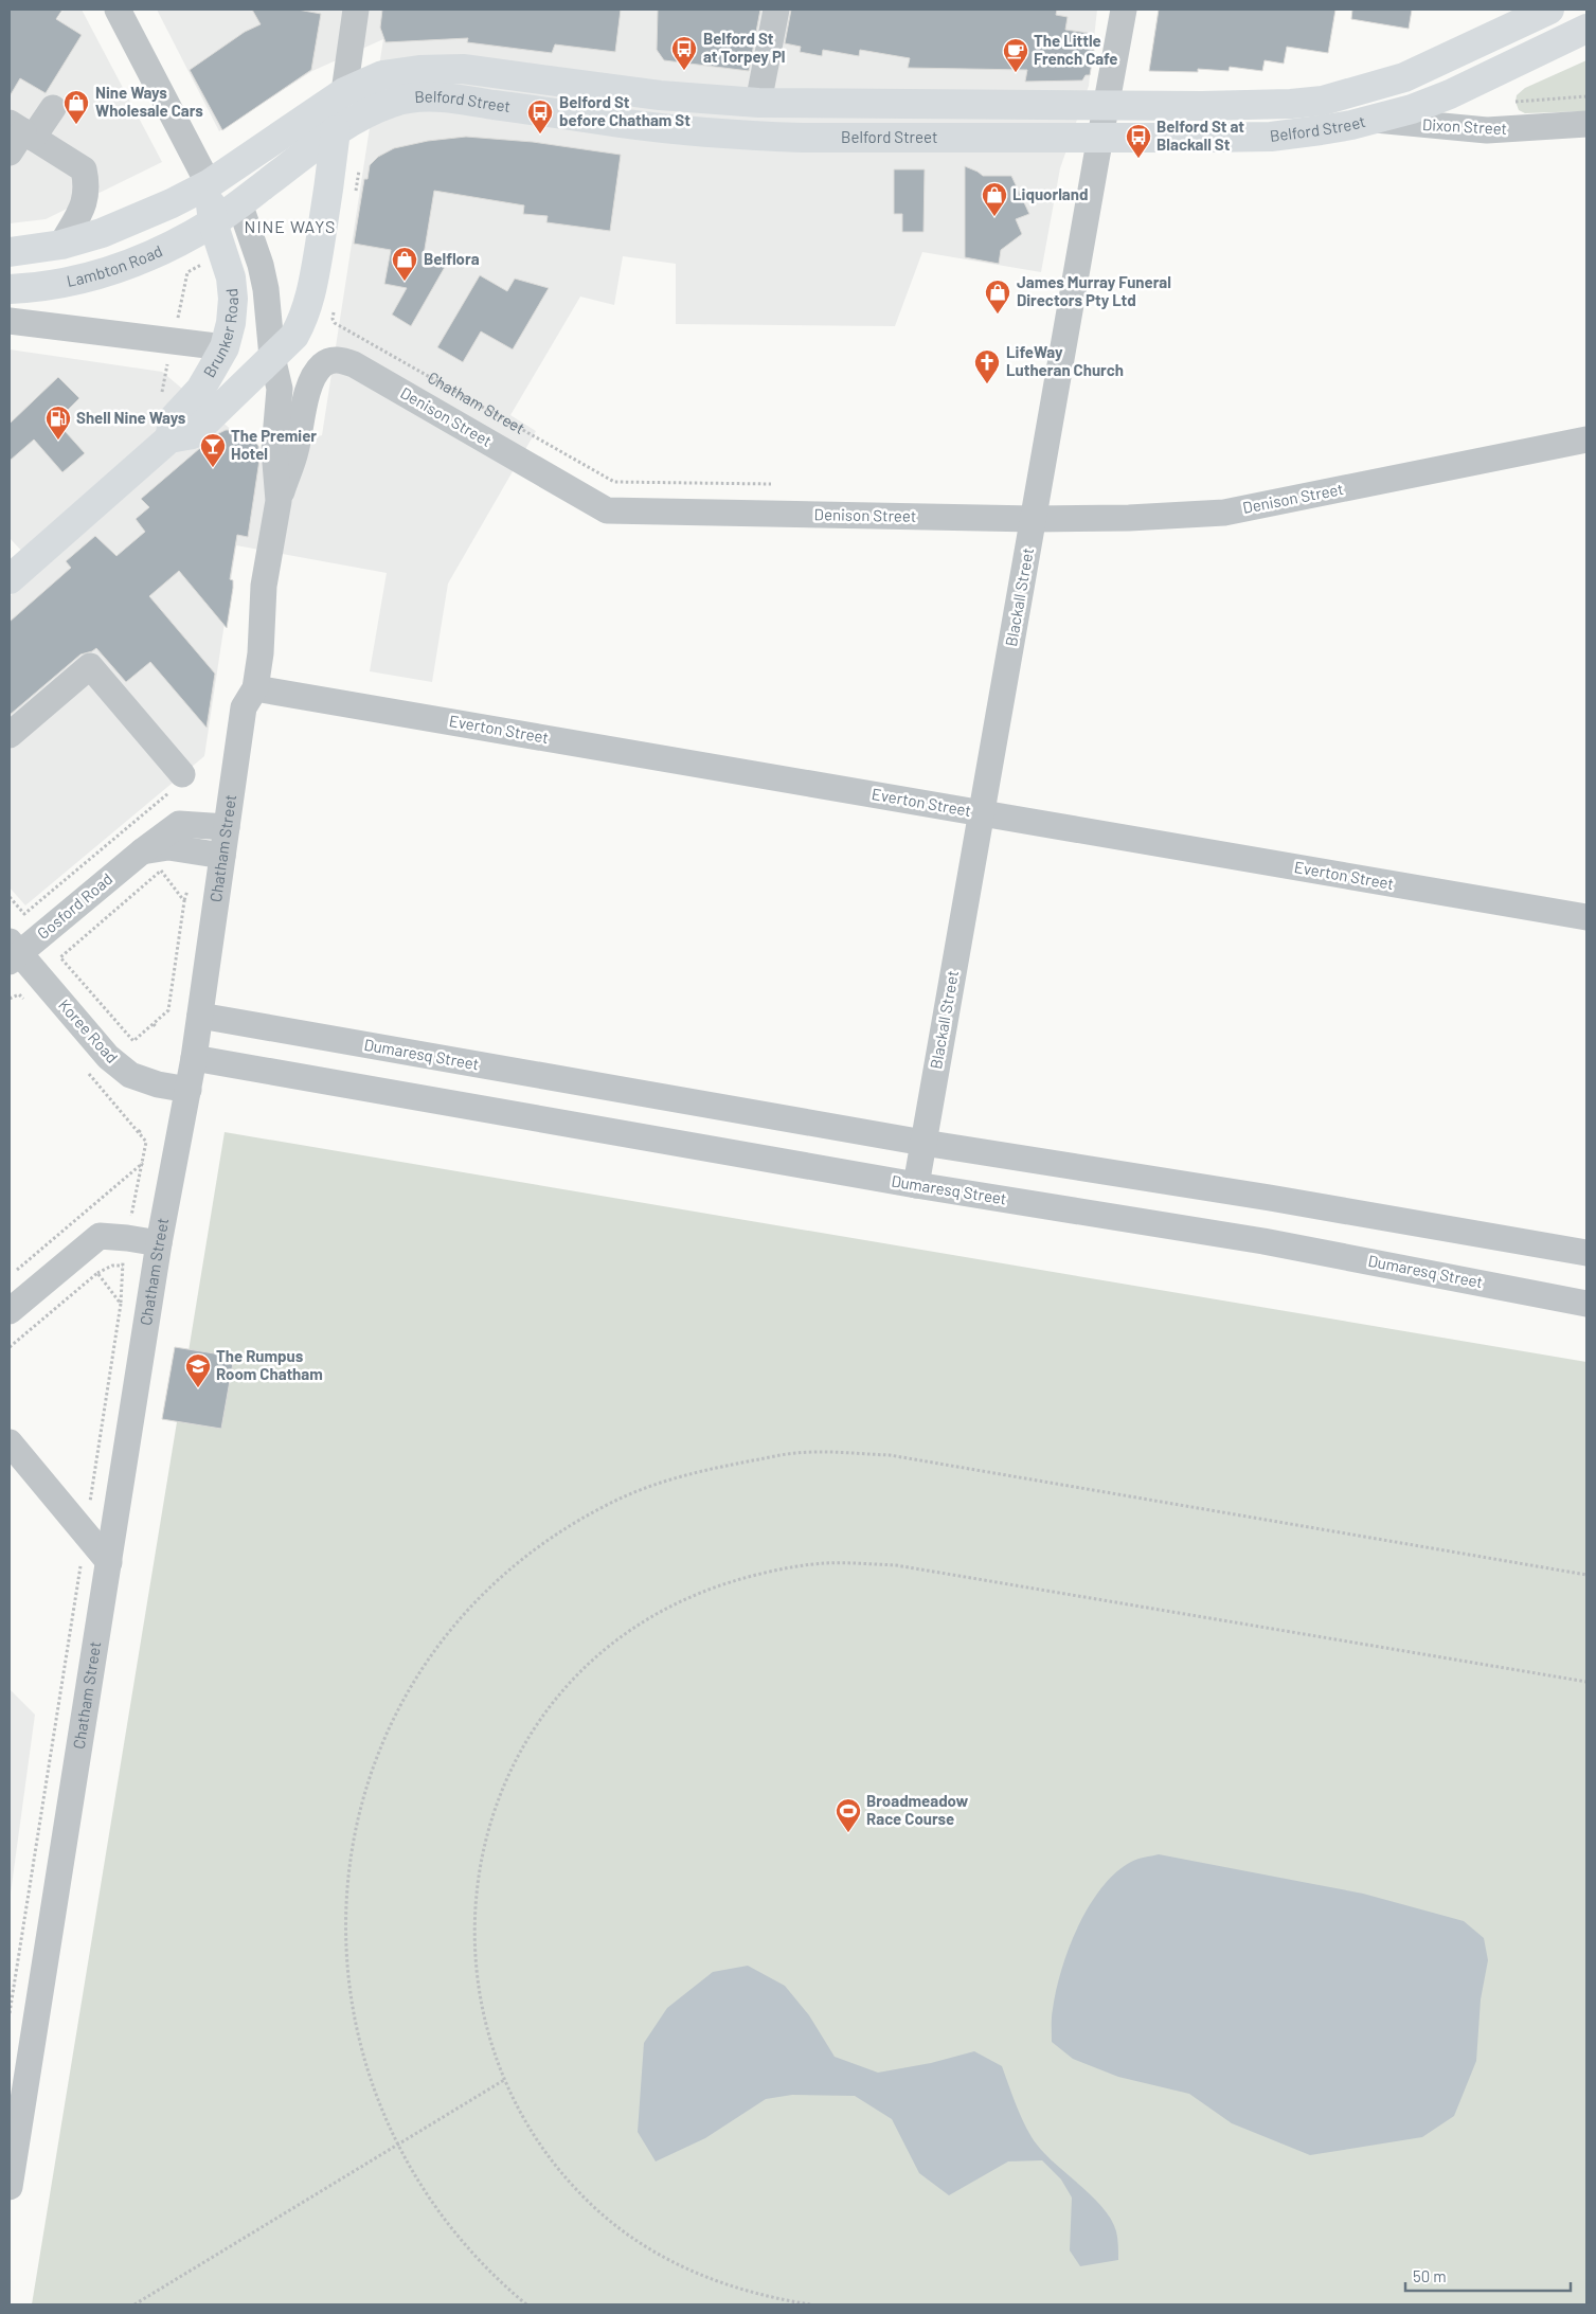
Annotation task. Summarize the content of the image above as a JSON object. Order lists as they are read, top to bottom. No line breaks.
{"streets":{"main road":["Belford Street","Lambton Road","Brunker Road"],"street":["Dixon Street","Chatham Street","Denison Street","Blackall Street","Everton Street","Gosford Road","Koree Road","Dumaresq Street"]},"crossings":[["Belford Street","Dixon Street"],["Belford Street","Lambton Road"],["Belford Street","Brunker Road"],["Belford Street","Chatham Street"],["Belford Street","Blackall Street"],["Lambton Road","Brunker Road"],["Brunker Road","Chatham Street"],["Chatham Street","Denison Street"],["Chatham Street","Everton Street"],["Chatham Street","Gosford Road"],["Chatham Street","Koree Road"],["Chatham Street","Dumaresq Street"],["Denison Street","Blackall Street"],["Blackall Street","Everton Street"],["Blackall Street","Dumaresq Street"],["Gosford Road","Koree Road"]],"districts":["NINE WAYS"],"places":{"bus stop":["Belford St at Torpey Pl","Belford St before Chatham St","Belford St at Blackall St"],"cafe":["The Little French Cafe"],"shop":["Nine Ways Wholesale Cars","Liquorland","Belflora","James Murray Funeral Directors Pty Ltd"],"church":["LifeWay Lutheran Church"],"fuel station":["Shell Nine Ways"],"bar":["The Premier Hotel"],"school or university":["The Rumpus Room Chatham"],"sports":["Broadmeadow Race Course"]},"scale_bar":"50 m"}
